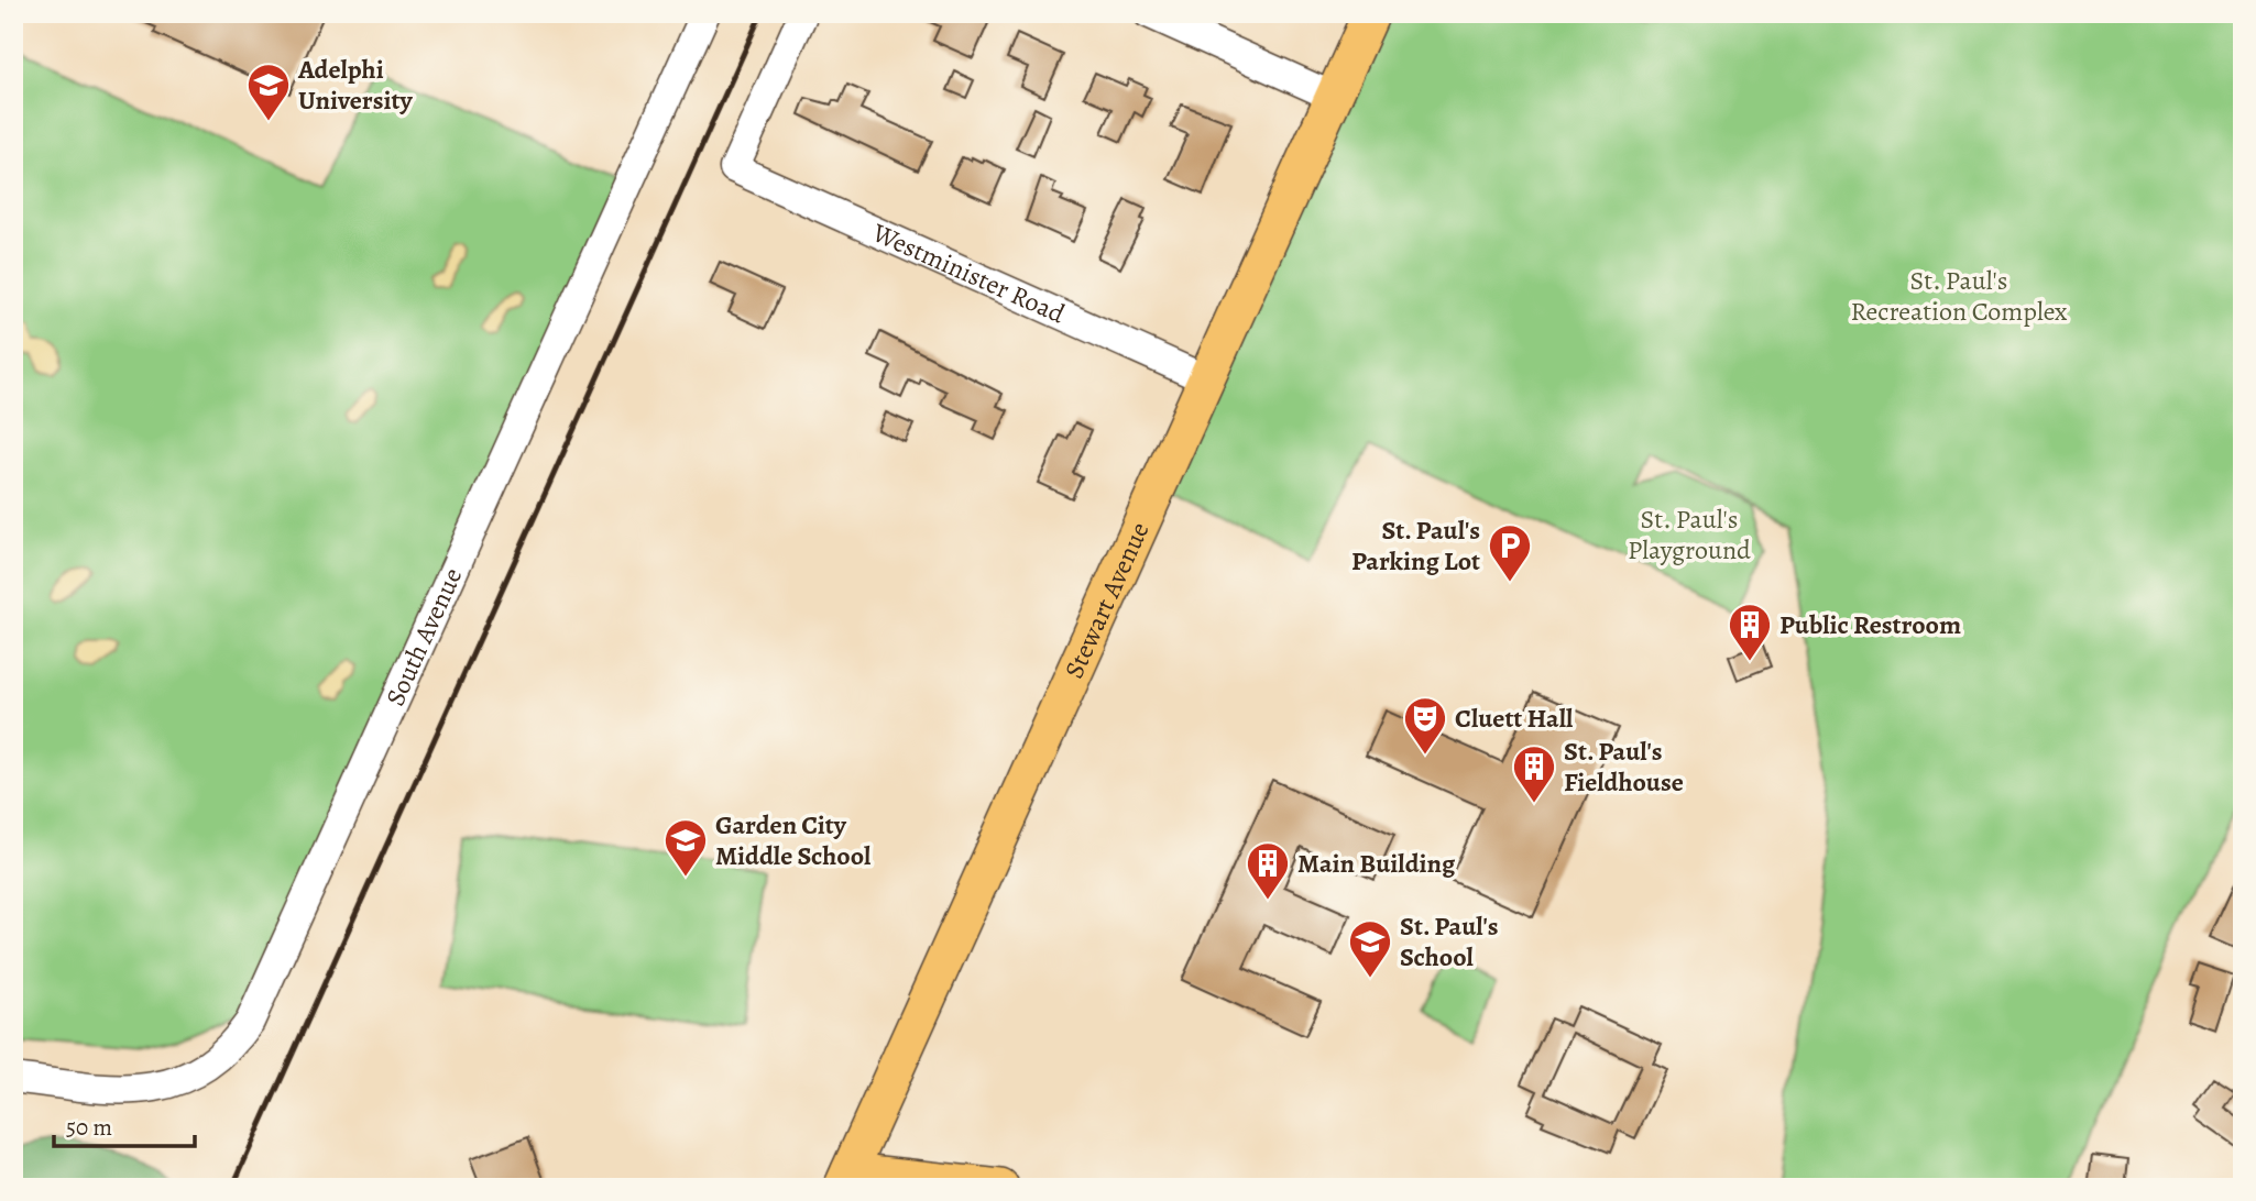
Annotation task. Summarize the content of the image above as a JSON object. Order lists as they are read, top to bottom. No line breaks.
{"streets":{"main road":["Stewart Avenue"],"street":["Westminister Road","South Avenue"]},"crossings":[["Westminister Road","Stewart Avenue"]],"parks":["St. Paul's Recreation Complex","St. Paul's Playground"],"places":{"school or university":["Adelphi University","Garden City Middle School","St. Paul's School"],"parking":["St. Paul's Parking Lot"],"building":["Public Restroom","St. Paul's Fieldhouse","Main Building"],"theatre":["Cluett Hall"]},"scale_bar":"50 m"}
